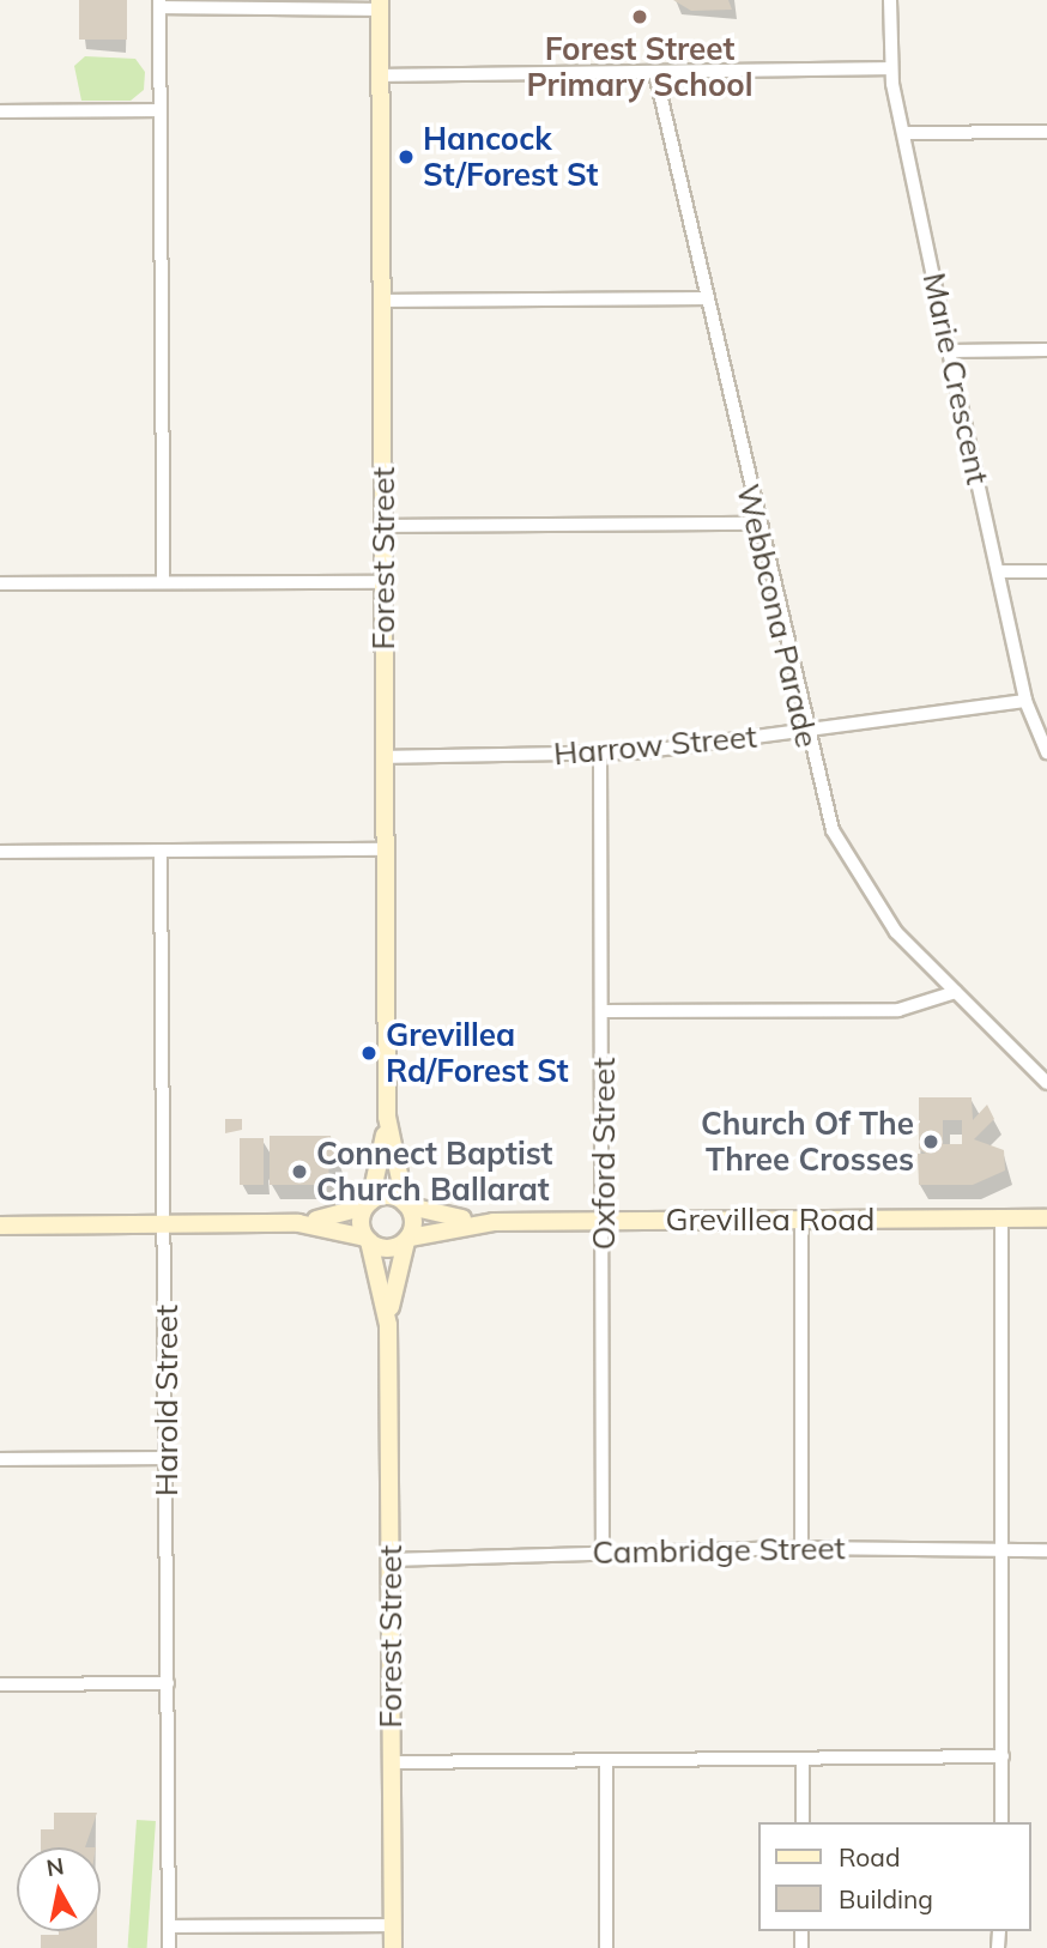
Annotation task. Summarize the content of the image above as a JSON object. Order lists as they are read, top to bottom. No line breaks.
{"streets":{"street":["Marie Crescent","Forest Street","Webbcona Parade","Harrow Street","Oxford Street","Grevillea Road","Harold Street","Cambridge Street"]},"crossings":[["Marie Crescent","Harrow Street"],["Forest Street","Harrow Street"],["Forest Street","Grevillea Road"],["Forest Street","Cambridge Street"],["Webbcona Parade","Harrow Street"],["Harrow Street","Oxford Street"],["Oxford Street","Grevillea Road"],["Oxford Street","Cambridge Street"],["Grevillea Road","Harold Street"]],"places":["Forest Street Primary School","Hancock St/Forest St","Grevillea Rd/Forest St","Church Of The Three Crosses","Connect Baptist Church Ballarat"],"legend":["Road","Building"],"north":"top"}
